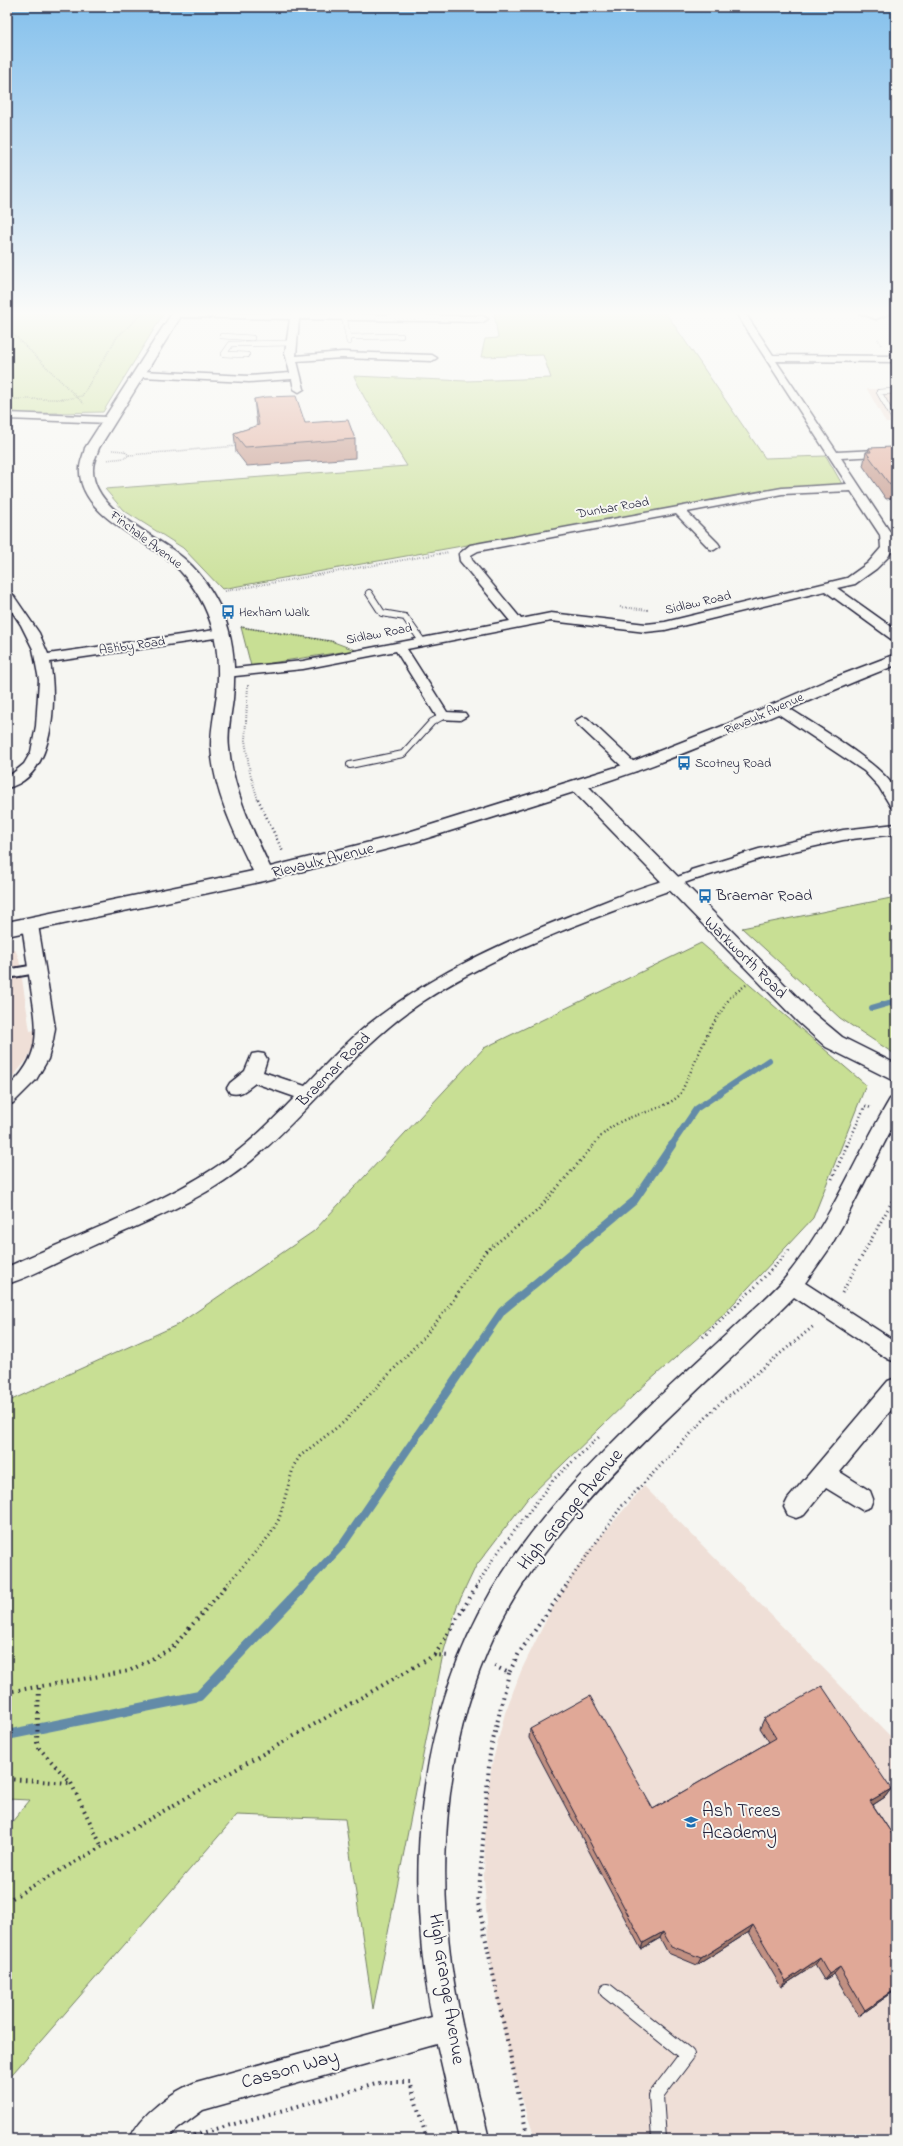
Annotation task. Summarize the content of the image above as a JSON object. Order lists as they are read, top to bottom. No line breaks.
{"streets":{"street":["Dunbar Road","Finchale Avenue","Sidlaw Road","Ashby Road","Rievaulx Avenue","Warkworth Road","Braemar Road","High Grange Avenue","Casson Way"]},"crossings":[["Dunbar Road","Sidlaw Road"],["Finchale Avenue","Sidlaw Road"],["Finchale Avenue","Ashby Road"],["Finchale Avenue","Rievaulx Avenue"],["Rievaulx Avenue","Warkworth Road"],["Warkworth Road","Braemar Road"],["High Grange Avenue","Casson Way"]],"places":{"bus stop":["Hexham Walk","Scotney Road","Braemar Road"],"school or university":["Ash Trees Academy"]}}
